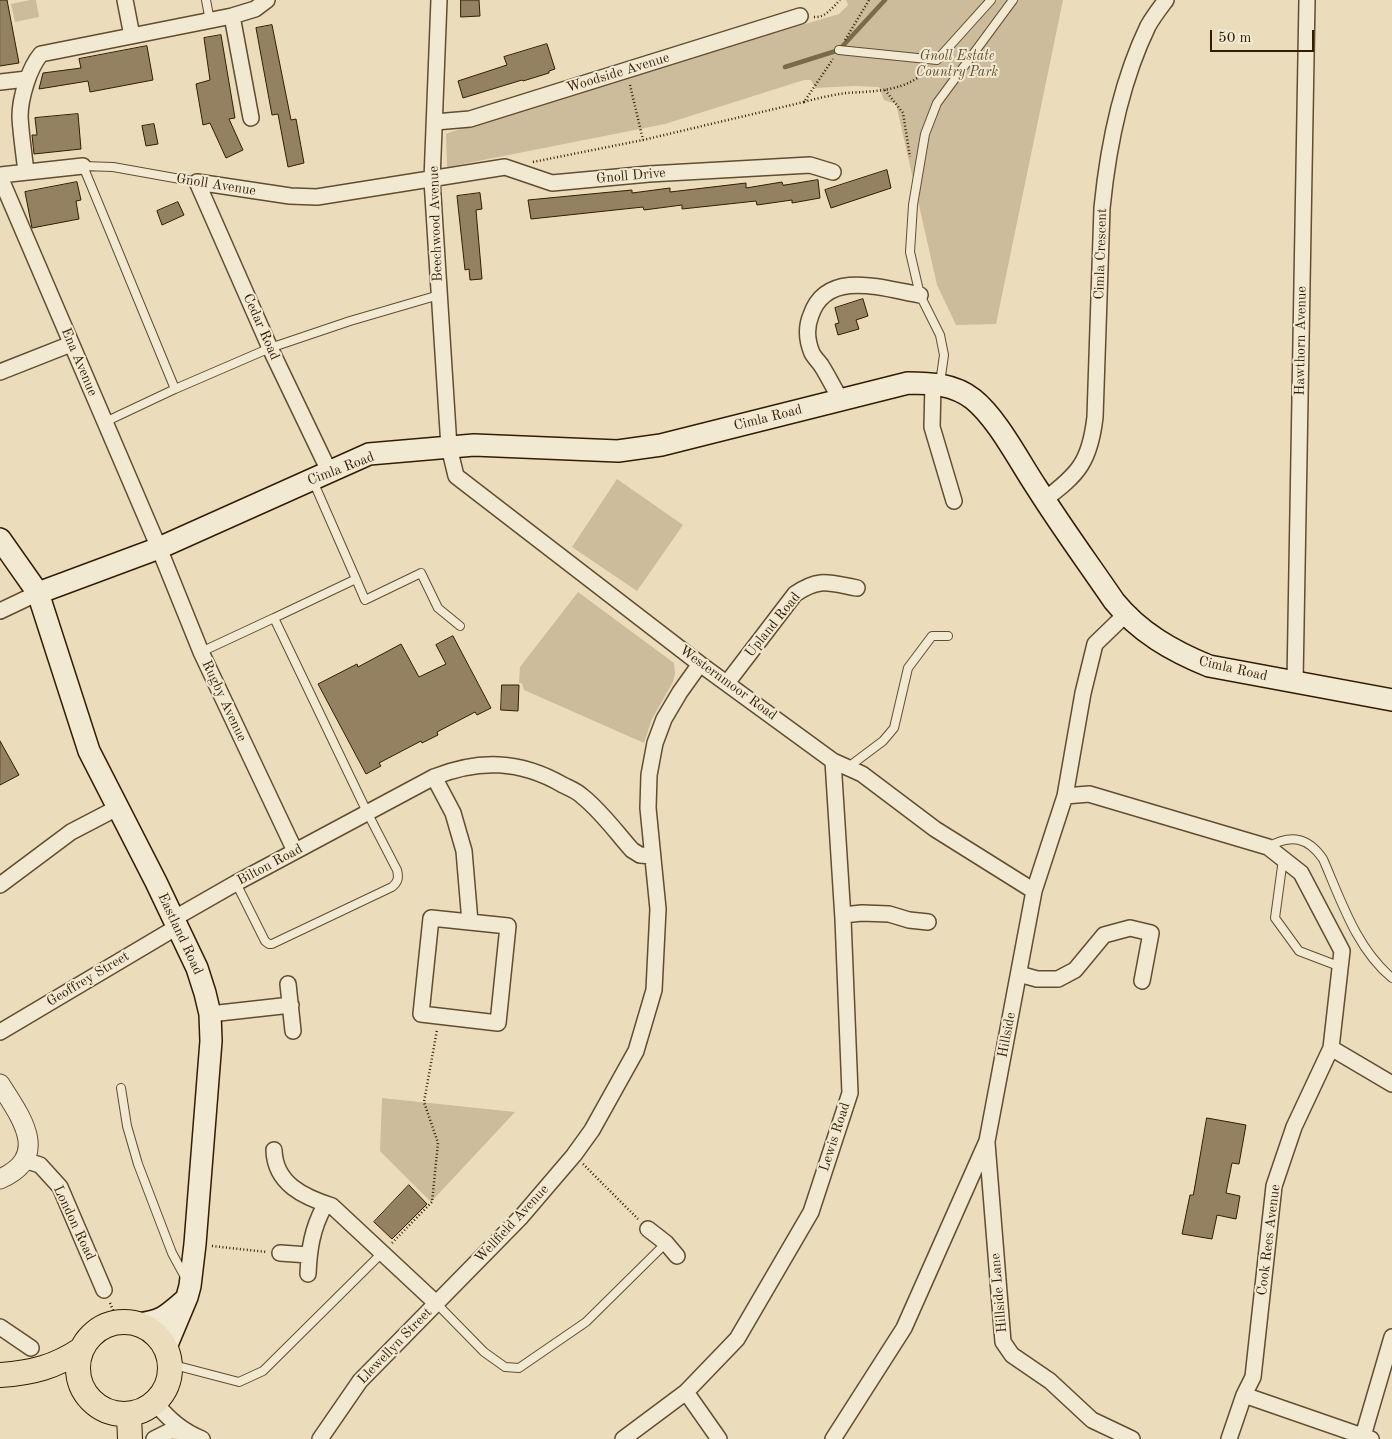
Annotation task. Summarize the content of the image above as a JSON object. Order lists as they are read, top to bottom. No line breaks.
{"streets":{"main road":["Cimla Road","Eastland Road"],"street":["Woodside Avenue","Gnoll Drive","Gnoll Avenue","Beechwood Avenue","Cimla Crescent","Cedar Road","Hawthorn Avenue","Ena Avenue","Upland Road","Westernmoor Road","Rugby Avenue","Bilton Road","Geoffrey Street","Hillside","Lewis Road","London Road","Wellfield Avenue","Cook Rees Avenue","Hillside Lane","Llewellyn Street"]},"crossings":[["Woodside Avenue","Beechwood Avenue"],["Gnoll Drive","Gnoll Avenue"],["Gnoll Drive","Beechwood Avenue"],["Gnoll Avenue","Beechwood Avenue"],["Gnoll Avenue","Cedar Road"],["Gnoll Avenue","Ena Avenue"],["Beechwood Avenue","Cimla Road"],["Beechwood Avenue","Westernmoor Road"],["Cimla Crescent","Cimla Road"],["Cedar Road","Cimla Road"],["Hawthorn Avenue","Cimla Road"],["Ena Avenue","Cimla Road"],["Ena Avenue","Rugby Avenue"],["Cimla Road","Westernmoor Road"],["Cimla Road","Rugby Avenue"],["Cimla Road","Eastland Road"],["Cimla Road","Hillside"],["Upland Road","Westernmoor Road"],["Westernmoor Road","Hillside"],["Westernmoor Road","Lewis Road"],["Westernmoor Road","Wellfield Avenue"],["Rugby Avenue","Bilton Road"],["Bilton Road","Eastland Road"],["Bilton Road","Geoffrey Street"],["Eastland Road","Geoffrey Street"],["Hillside","Cook Rees Avenue"],["Hillside","Hillside Lane"],["Wellfield Avenue","Llewellyn Street"]],"parks":["Gnoll Estate Country Park"],"scale_bar":"50 m"}
